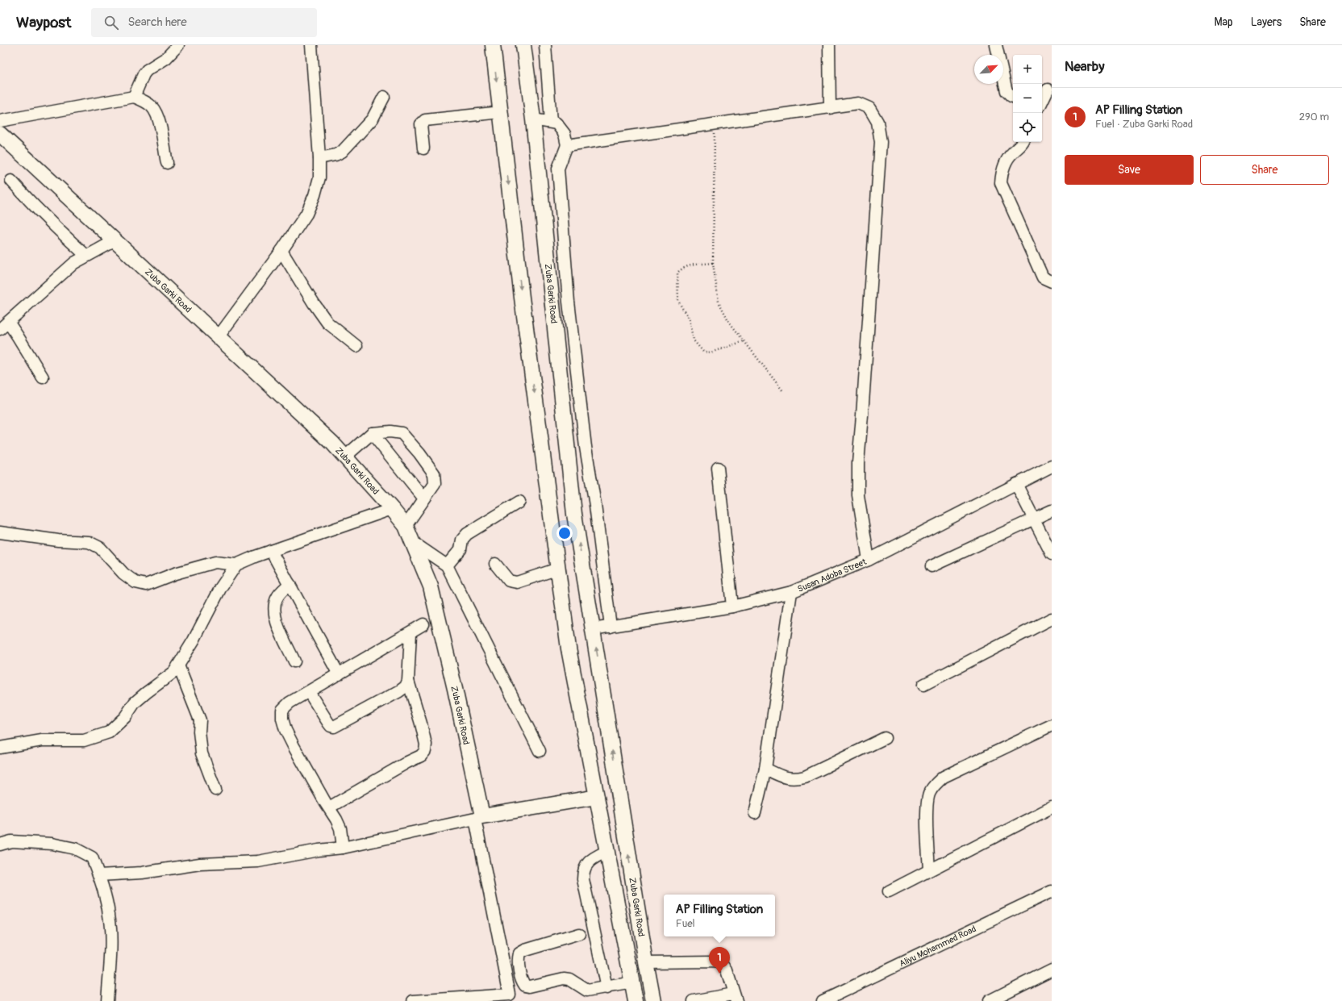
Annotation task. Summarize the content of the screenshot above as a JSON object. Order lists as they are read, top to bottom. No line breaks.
{"streets":{"main road":["Zuba Garki Road"],"street":["Susan Adoba Street","Aliyu Mohammed Road"]},"crossings":[["Zuba Garki Road","Susan Adoba Street"]],"north":"top right","page":{"header":"Waypost","search":"Search here","nav":["Map","Layers","Share"],"heading":"Nearby","map_buttons":["+","−"],"list":[{"mark":"1","name":"AP Filling Station","note":"Fuel · Zuba Garki Road","value":"290 m"}],"buttons":["Save","Share"],"popup":["AP Filling Station","Fuel"],"pins":"1"}}
